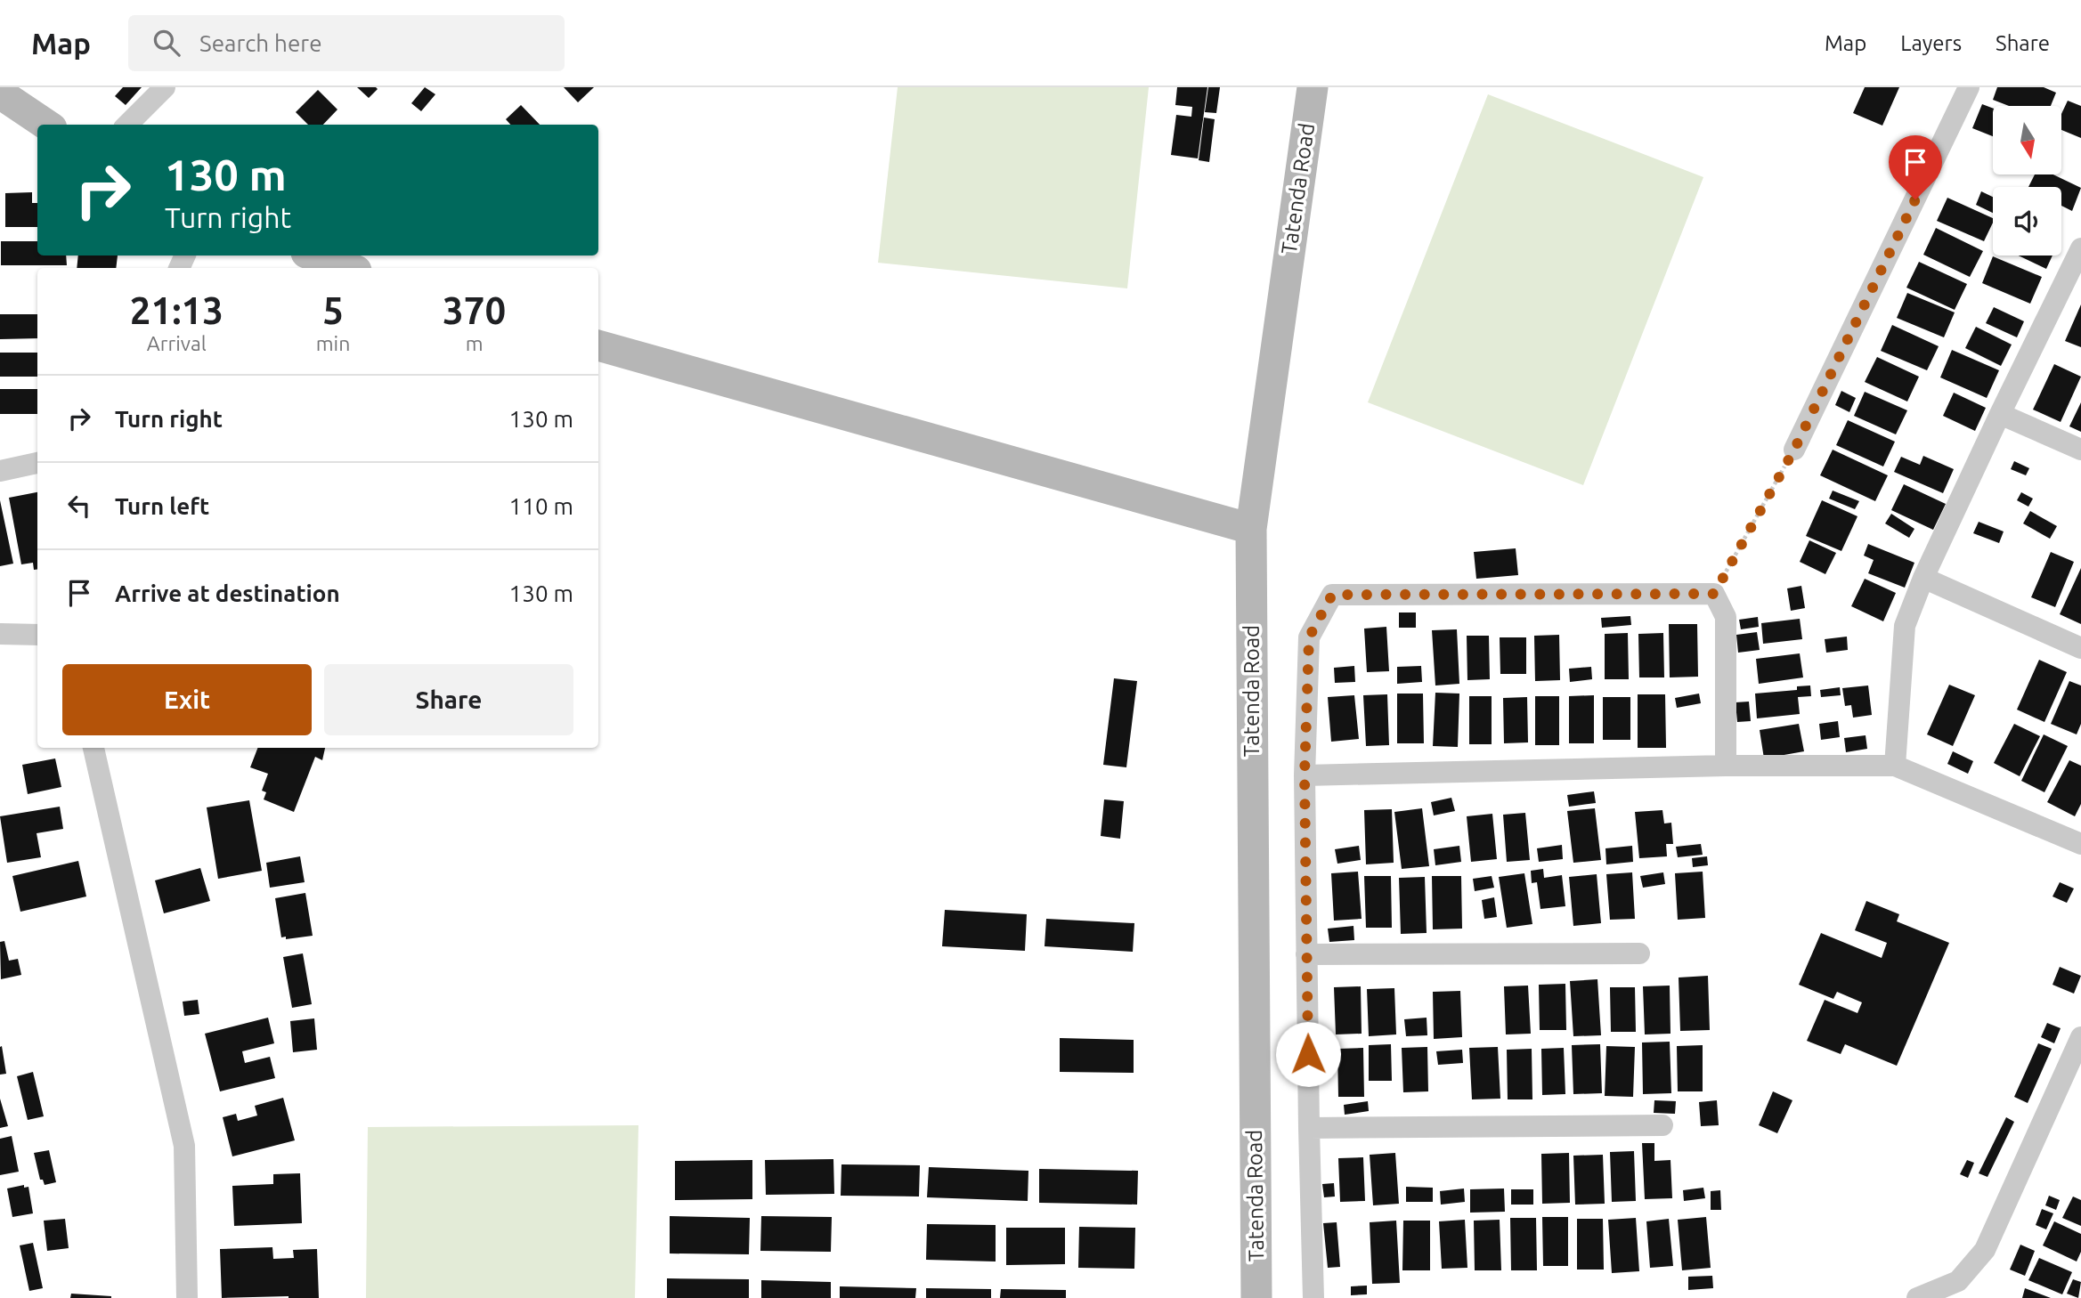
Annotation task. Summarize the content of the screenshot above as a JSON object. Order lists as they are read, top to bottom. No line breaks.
{"streets":{"street":["Tatenda Road"]},"north":"bottom","page":{"header":"Map","search":"Search here","nav":["Map","Layers","Share"],"turn":["130 m","Turn right"],"eta":["21:13","Arrival","5","min","370","m"],"list":[{"name":"Turn right","value":"130 m"},{"name":"Turn left","value":"110 m"},{"name":"Arrive at destination","value":"130 m"}],"buttons":["Exit","Share"]}}
